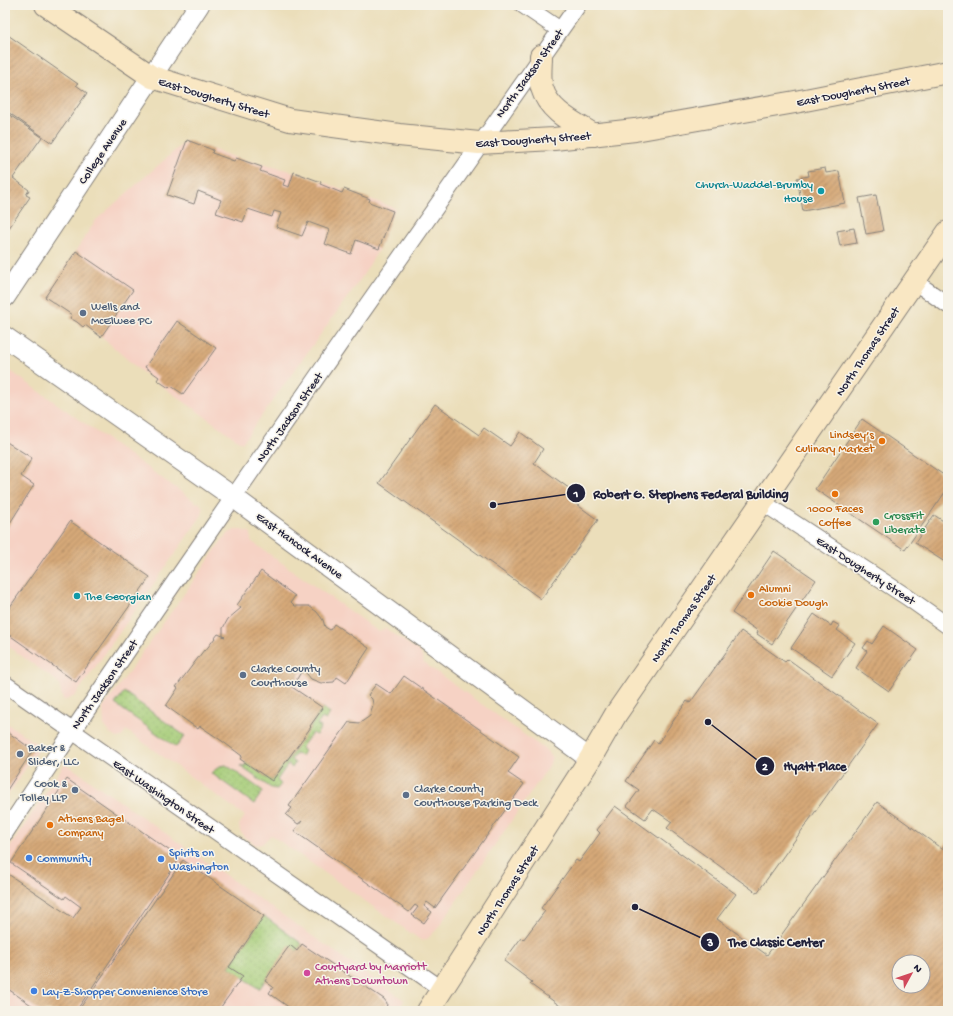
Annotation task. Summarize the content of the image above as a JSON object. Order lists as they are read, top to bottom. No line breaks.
{"streets":{"main road":["East Dougherty Street","North Thomas Street"],"street":["North Jackson Street","College Avenue","East Hancock Avenue","East Washington Street"]},"crossings":[["North Jackson Street","East Dougherty Street"],["North Jackson Street","East Hancock Avenue"],["North Jackson Street","East Washington Street"],["East Dougherty Street","College Avenue"],["East Dougherty Street","North Thomas Street"],["North Thomas Street","East Hancock Avenue"],["North Thomas Street","East Washington Street"]],"places":["Church-Waddel-Brumby House","Wells and McElwee PC","Lindsey’s Culinary Market","1000 Faces Coffee","Robert G. Stephens Federal Building","CrossFit Liberate","Alumni Cookie Dough","The Georgian","Clarke County Courthouse","Hyatt Place","Baker & Slider, LLC","Cook & Tolley LLP","Clarke County Courthouse Parking Deck","Athens Bagel Company","Community","Spirits on Washington","The Classic Center","Courtyard by Marriott Athens Downtown","Lay-Z-Shopper Convenience Store"],"north":"top right"}
